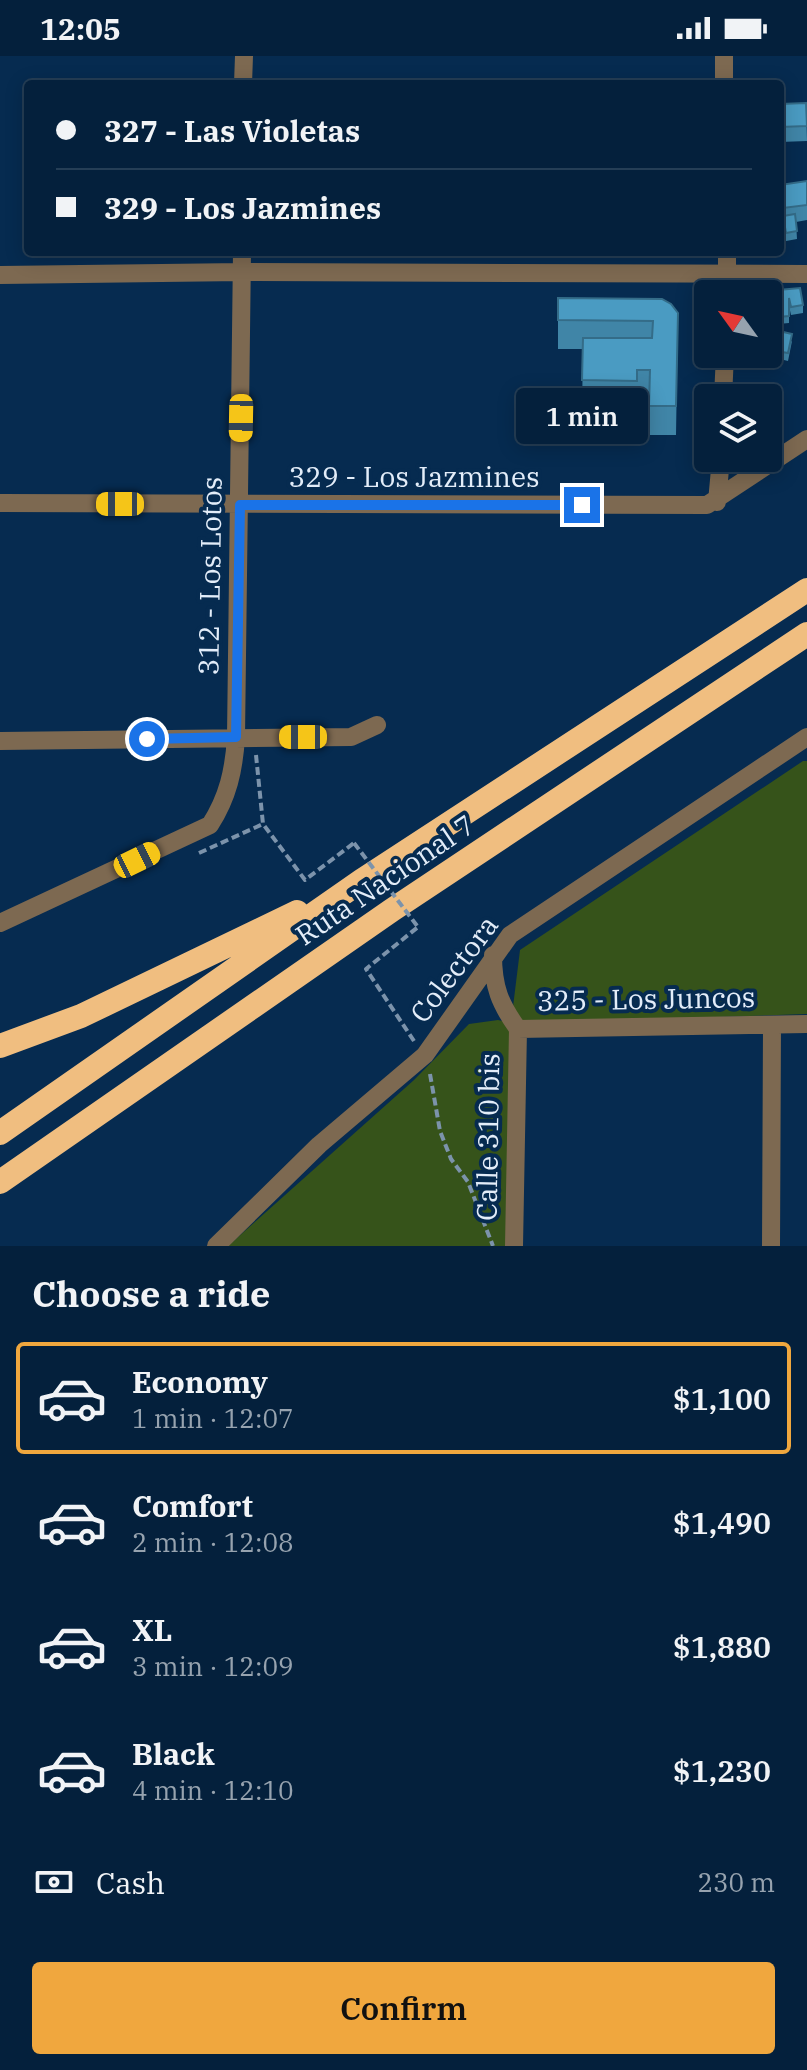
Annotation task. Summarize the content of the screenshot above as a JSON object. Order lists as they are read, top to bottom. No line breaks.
{"streets":{"highway":["Ruta Nacional 7"],"street":["329 - Los Jazmines","312 - Los Lotos","Colectora","325 - Los Juncos","Calle 310 bis"]},"crossings":[["329 - Los Jazmines","312 - Los Lotos"],["Colectora","325 - Los Juncos"],["325 - Los Juncos","Calle 310 bis"]],"north":"top left","page":{"status":"12:05","banner":["327 - Las Violetas","329 - Los Jazmines"],"bubble":"1 min","heading":"Choose a ride","list":[{"name":"Economy","note":"1 min · 12:07","value":"$1,100"},{"name":"Comfort","note":"2 min · 12:08","value":"$1,490"},{"name":"XL","note":"3 min · 12:09","value":"$1,880"},{"name":"Black","note":"4 min · 12:10","value":"$1,230"}],"pay":["Cash","230 m"],"buttons":"Confirm"}}
